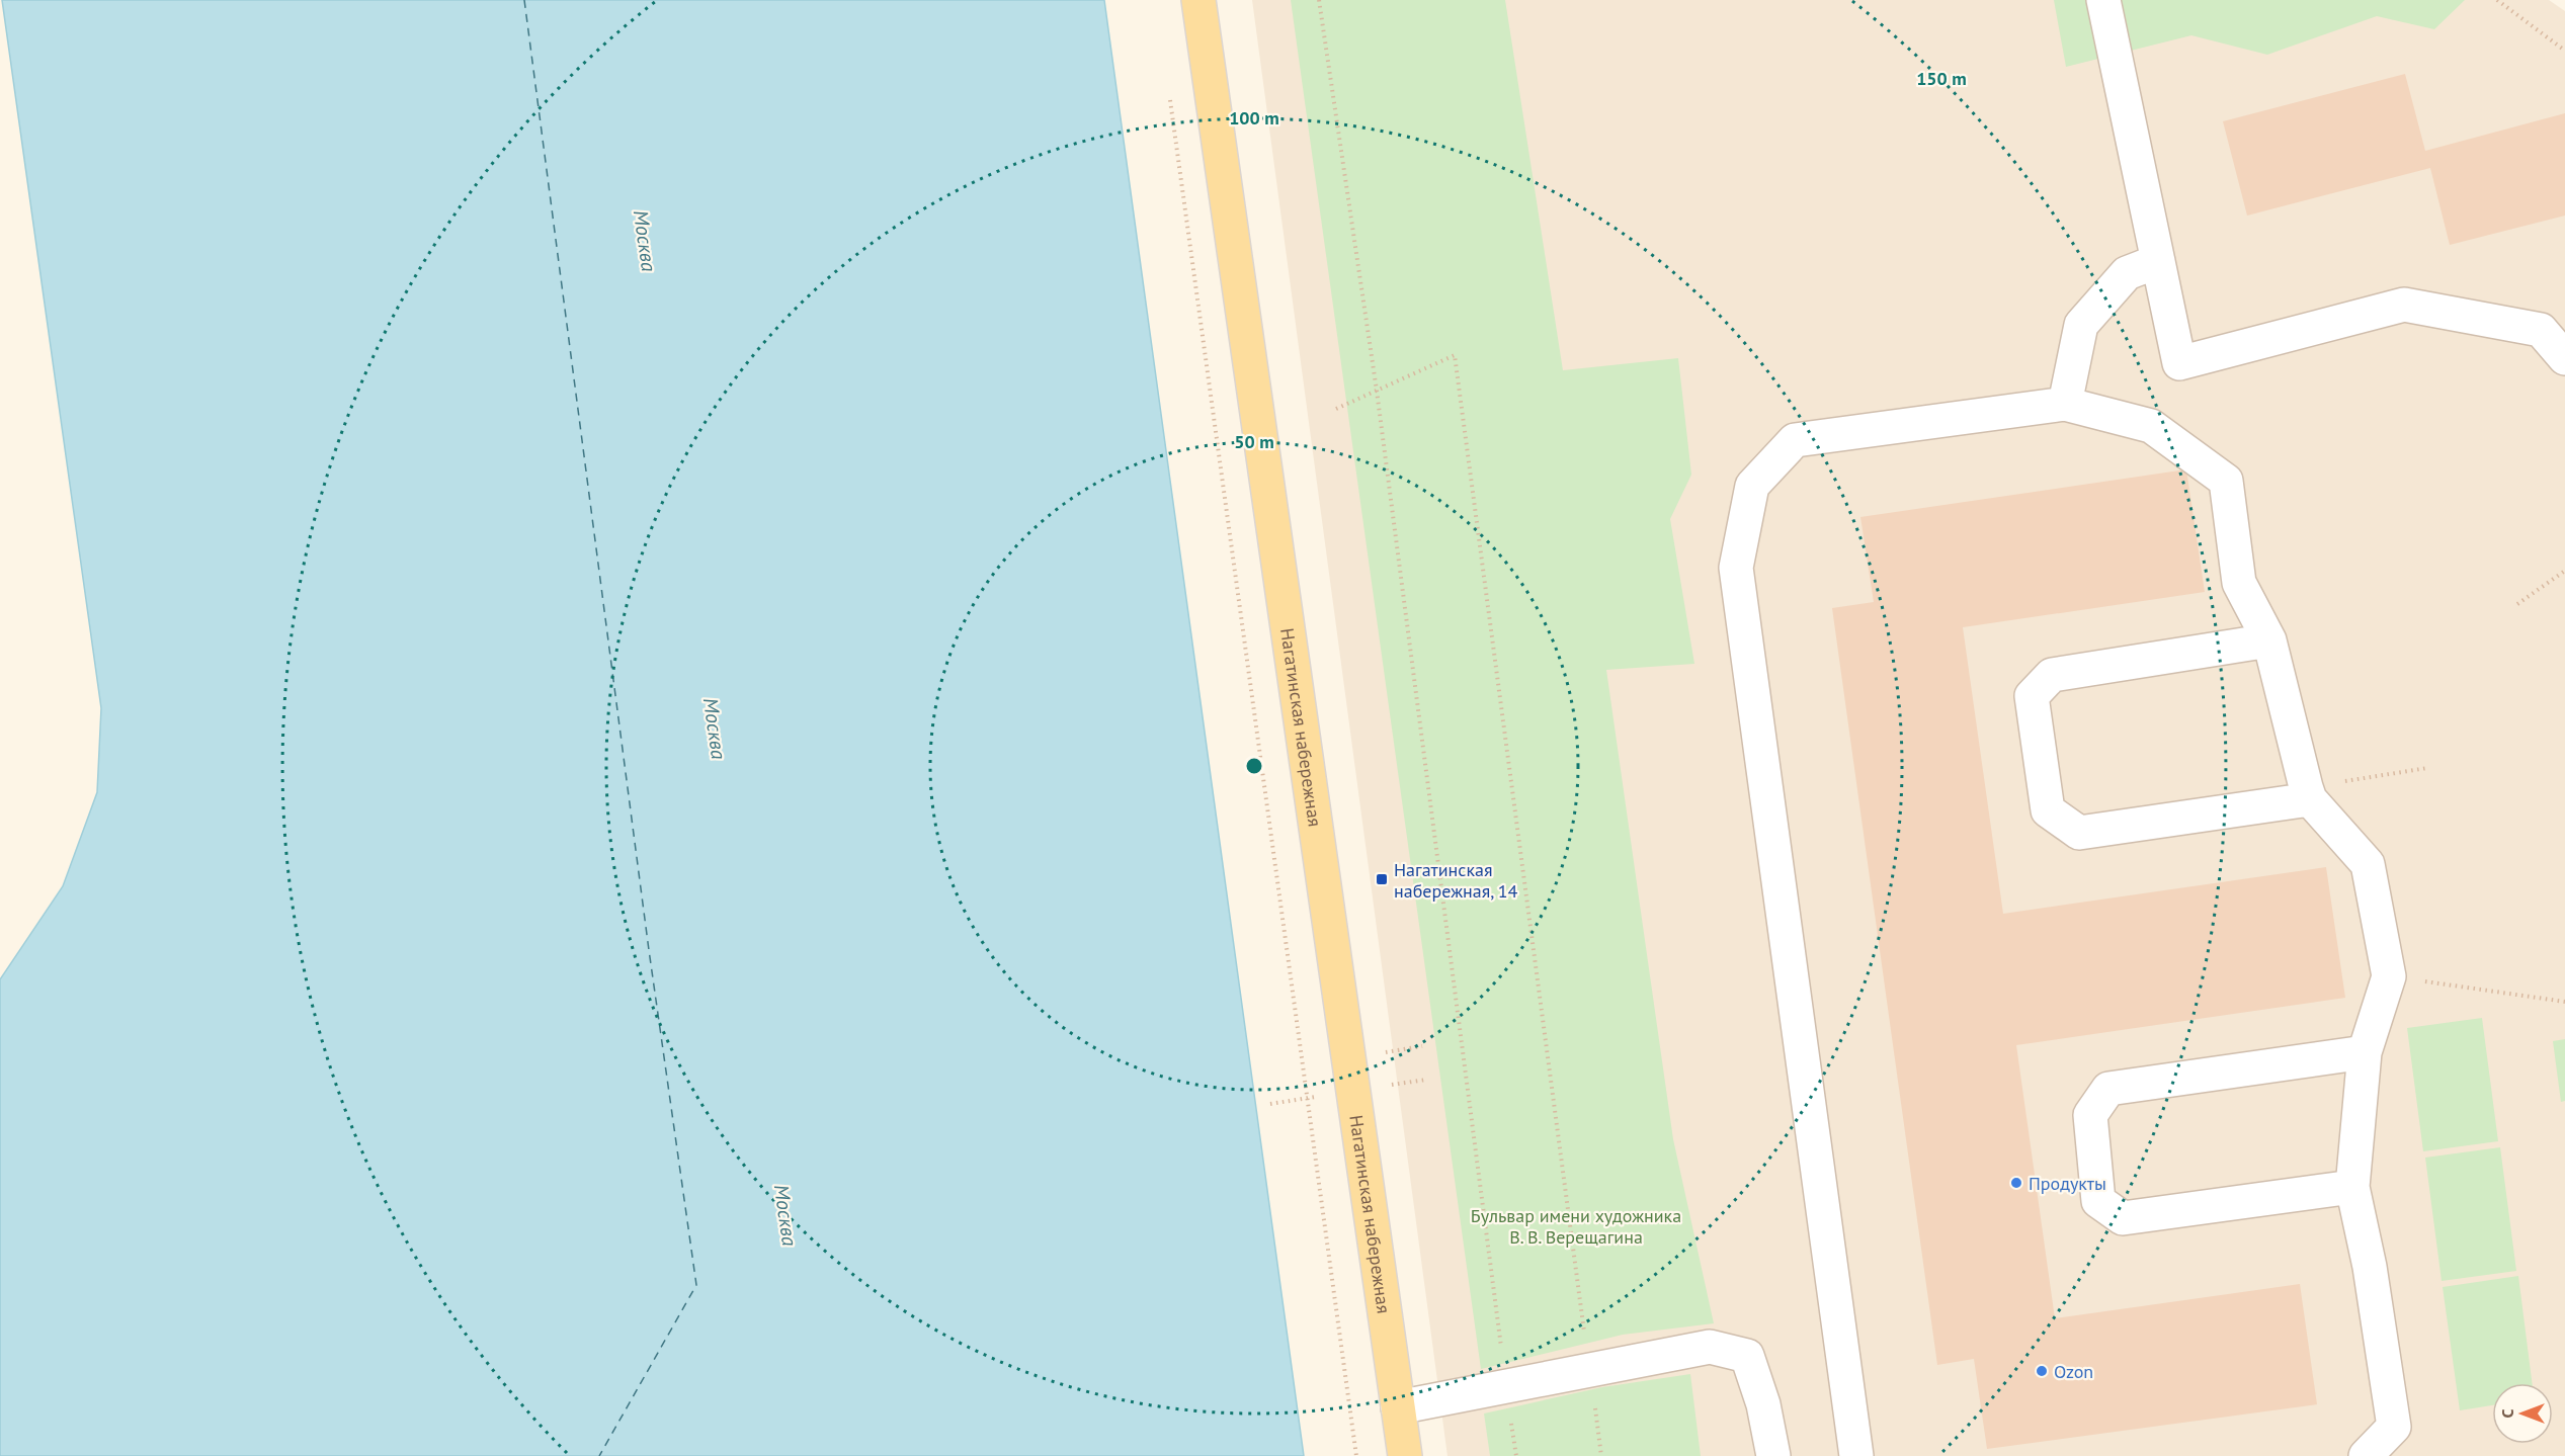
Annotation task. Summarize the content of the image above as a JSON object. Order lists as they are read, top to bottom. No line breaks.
{"streets":{"main road":["Нагатинская набережная"]},"water":["Москва"],"parks":["Бульвар имени художника В. В. Верещагина"],"places":{"transit":["Нагатинская набережная, 14"],"other":["Продукты","Ozon"]},"north":"left","rings":["150 m","100 m","50 m"]}
